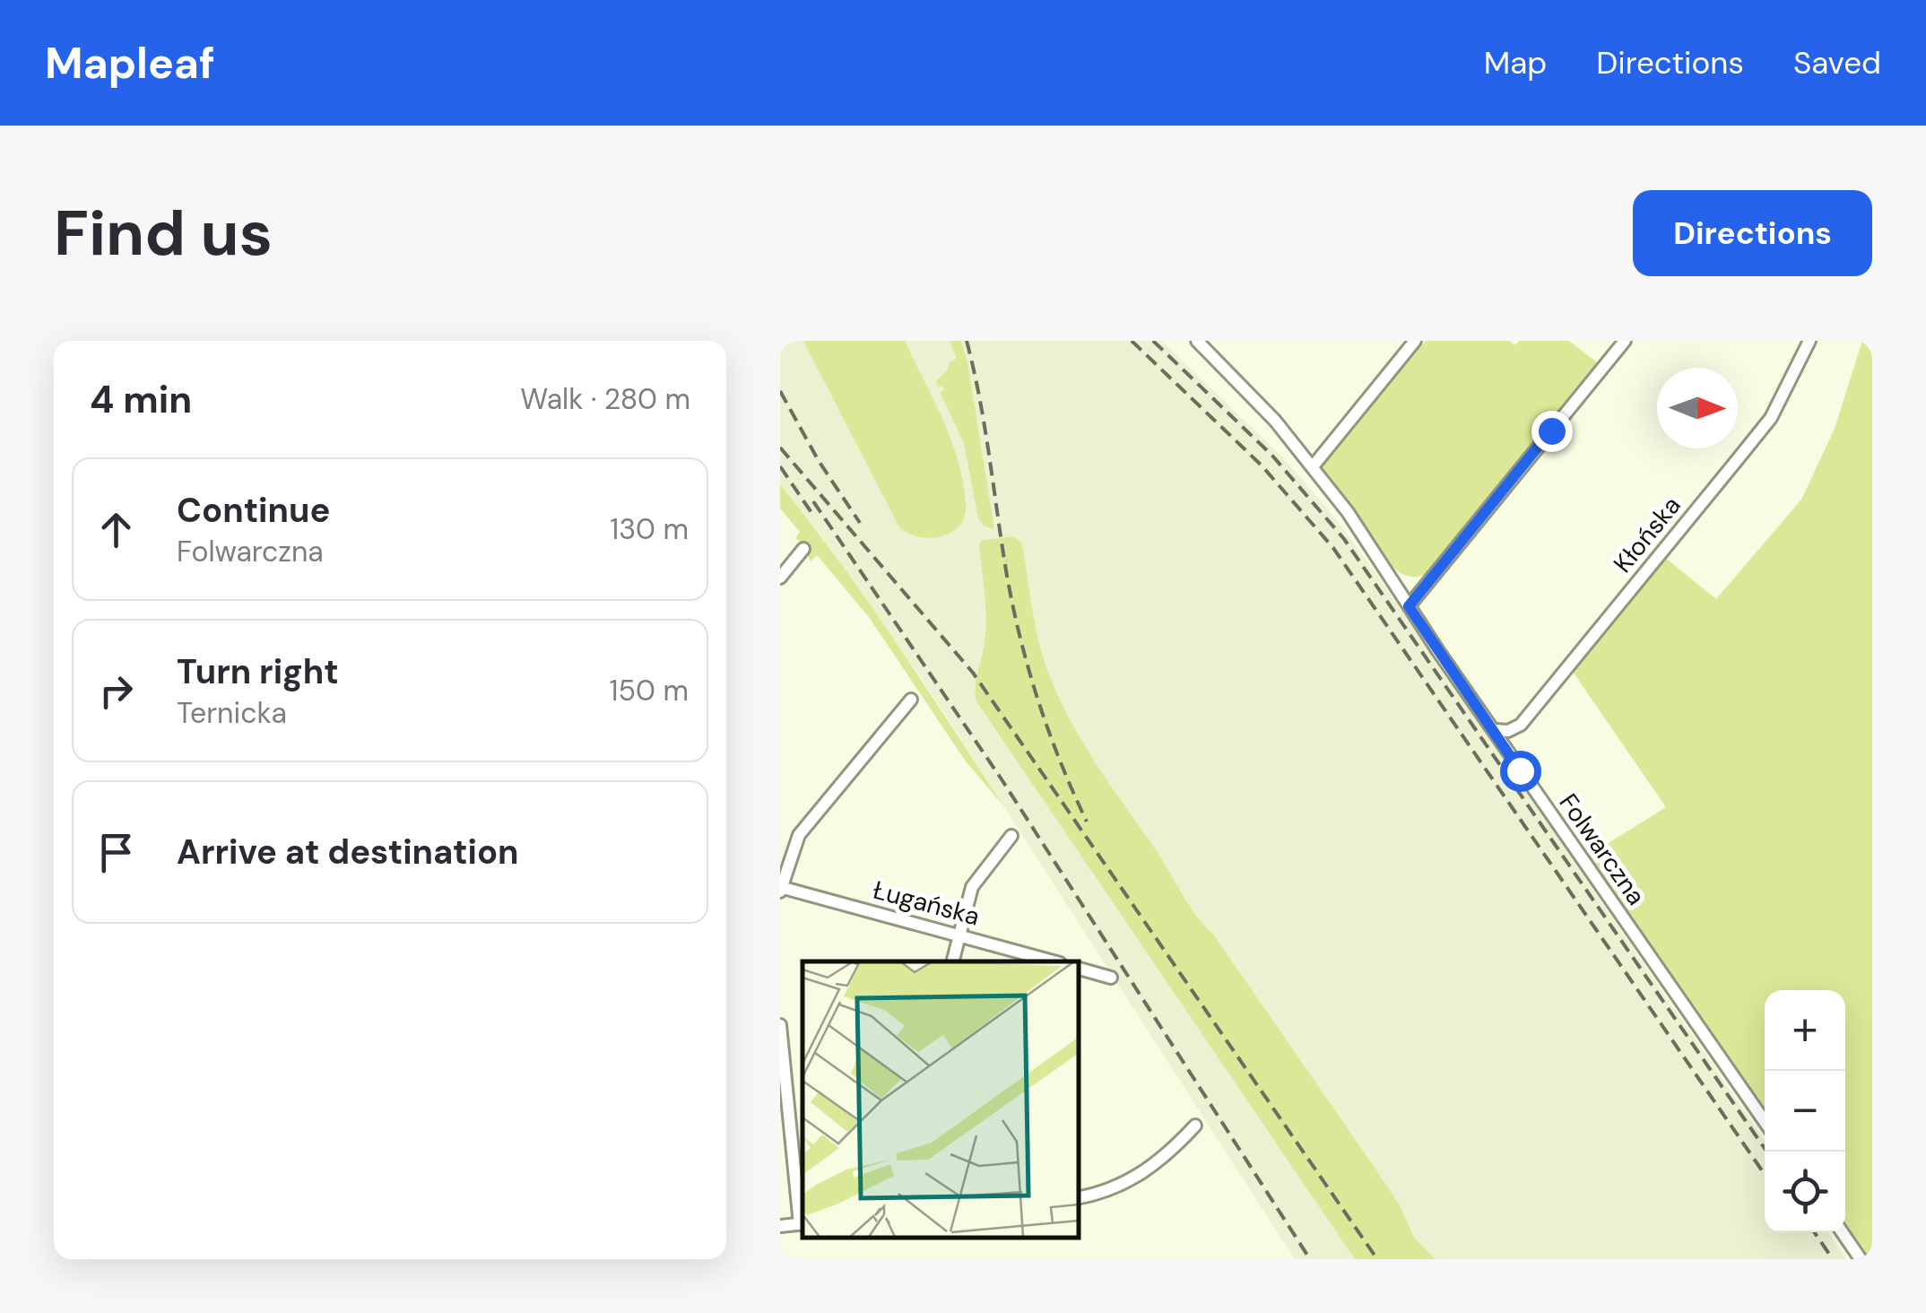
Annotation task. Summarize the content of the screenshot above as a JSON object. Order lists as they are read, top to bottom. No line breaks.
{"streets":{"street":["Kłońska","Folwarczna","Ługańska"]},"crossings":[["Kłońska","Folwarczna"]],"north":"right","page":{"header":"Mapleaf","nav":["Map","Directions","Saved"],"buttons":"Directions","title":"Find us","heading":["4 min","Walk · 280 m"],"list":[["Continue","Folwarczna","130 m"],["Turn right","Ternicka","150 m"],"Arrive at destination"],"map_buttons":["+","−"]}}
